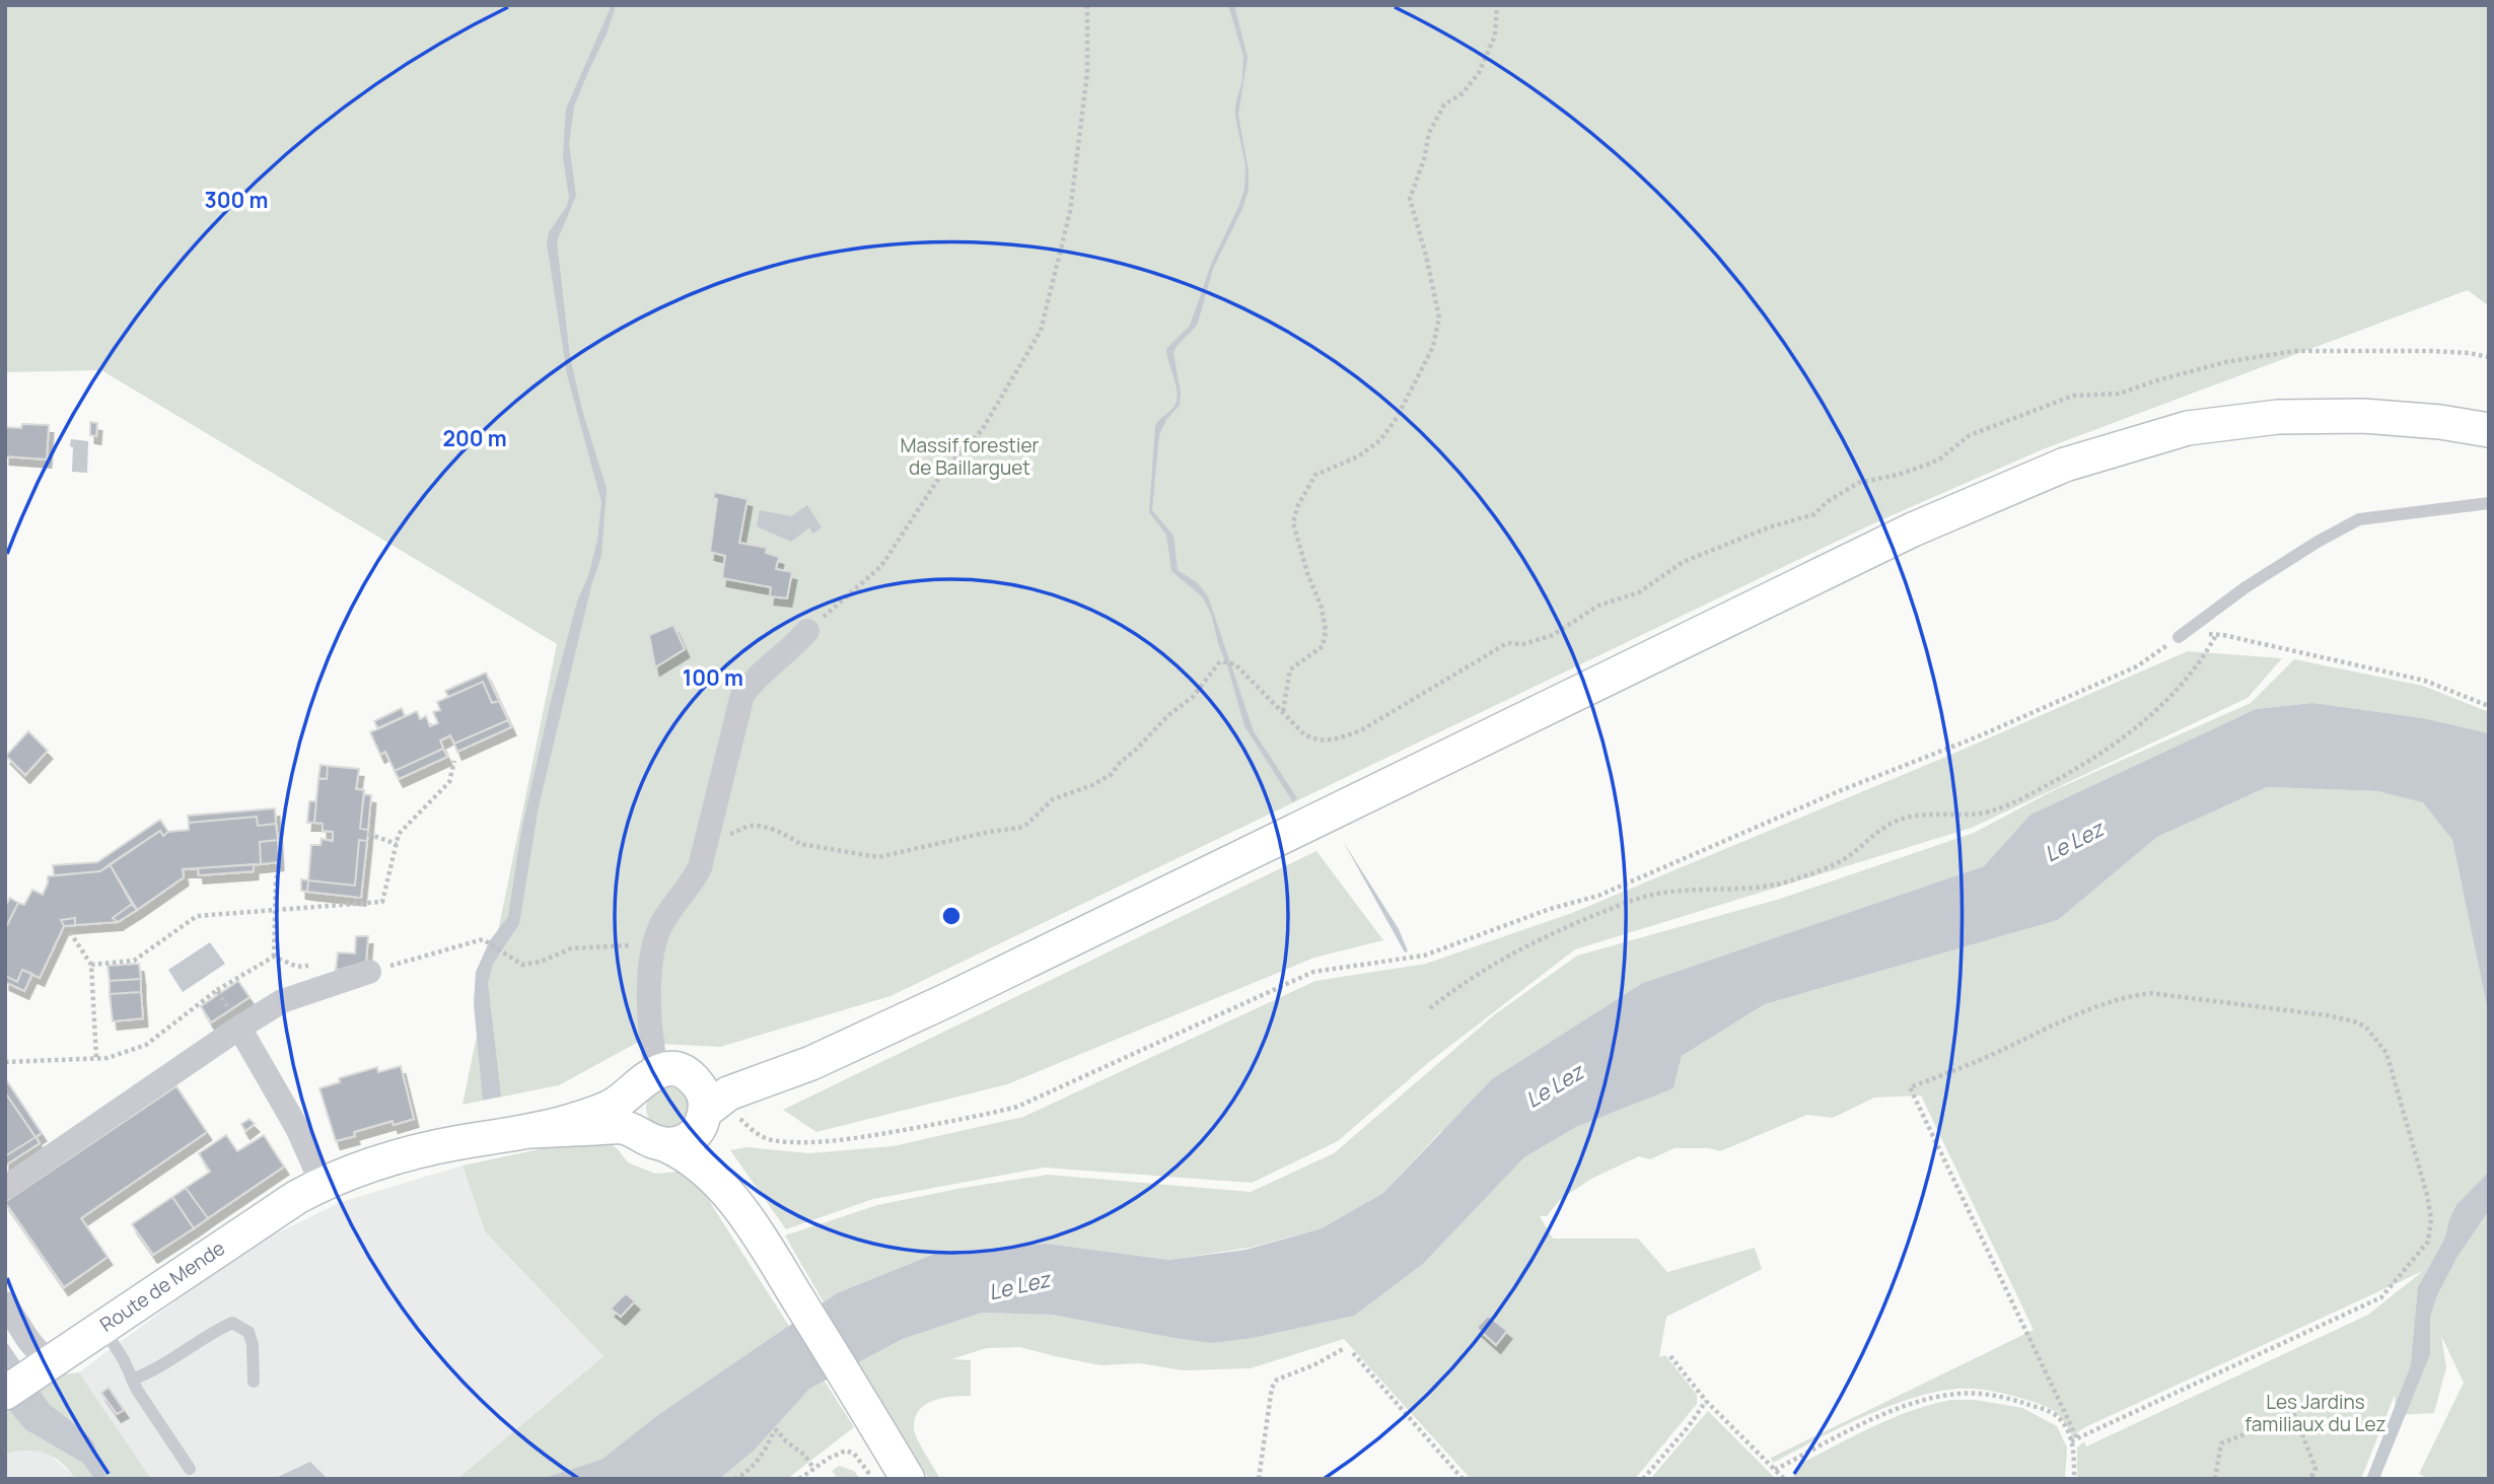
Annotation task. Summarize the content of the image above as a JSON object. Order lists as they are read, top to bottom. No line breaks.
{"streets":{"main road":["Route de Mende"]},"water":["Le Lez"],"parks":["Massif forestier de Baillarguet","Les Jardins familiaux du Lez"],"rings":["300 m","200 m","100 m"]}
